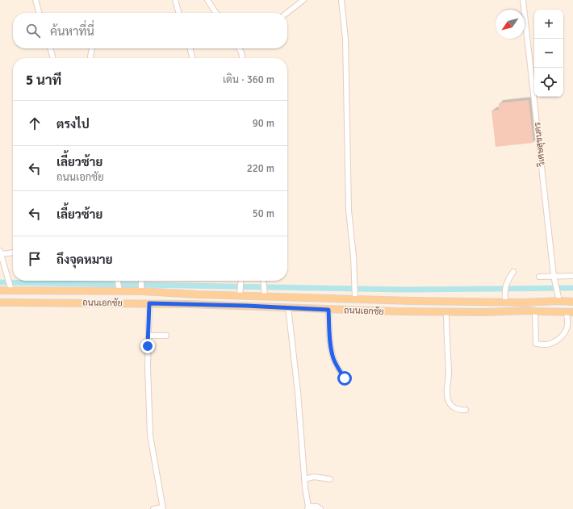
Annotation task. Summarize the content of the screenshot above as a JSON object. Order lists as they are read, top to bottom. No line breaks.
{"streets":{"main road":["ถนนเอกชัย"],"street":["วิเศษสุขนคร"]},"crossings":[["วิเศษสุขนคร","ถนนเอกชัย"]],"north":"bottom left","page":{"map_buttons":["+","−"],"search":"ค้นหาที่นี่","heading":["5 นาที","เดิน · 360 m"],"list":[["ตรงไป","90 m"],["เลี้ยวซ้าย","ถนนเอกชัย","220 m"],["เลี้ยวซ้าย","50 m"],"ถึงจุดหมาย"]}}
